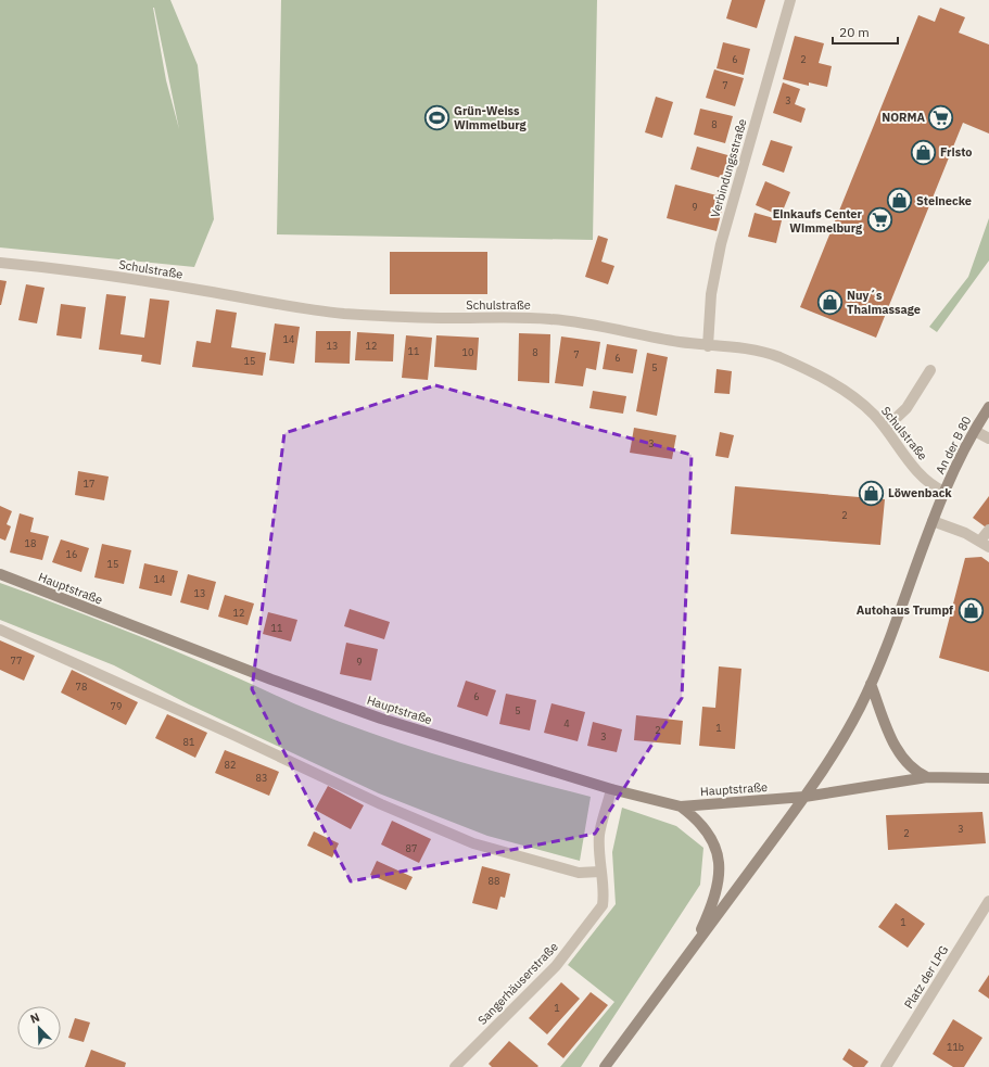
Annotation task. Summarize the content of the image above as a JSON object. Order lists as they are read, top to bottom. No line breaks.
{"streets":{"main road":["An der B 80","Hauptstraße"],"street":["Verbindungsstraße","Schulstraße","Platz der LPG","Sangerhäuserstraße"]},"crossings":[["Verbindungsstraße","Schulstraße"],["Schulstraße","An der B 80"],["An der B 80","Hauptstraße"],["Hauptstraße","Sangerhäuserstraße"]],"places":{"sports":["Grün-Weiss Wimmelburg"],"supermarket":["NORMA","Einkaufs Center Wimmelburg"],"shop":["Fristo","Steinecke","Nuy´s Thaimassage","Löwenback","Autohaus Trumpf"]},"house_numbers":["6","2","7","3","8","9","14","13","12","11","10","8","7","6","15","5","3","17","2","18","16","15","14","13","12","11","77","9","78","6","79","5","4","1","2","3","81","82","83","3","2","87","88","1","1","11b"],"scale_bar":"20 m","north":"top left"}
